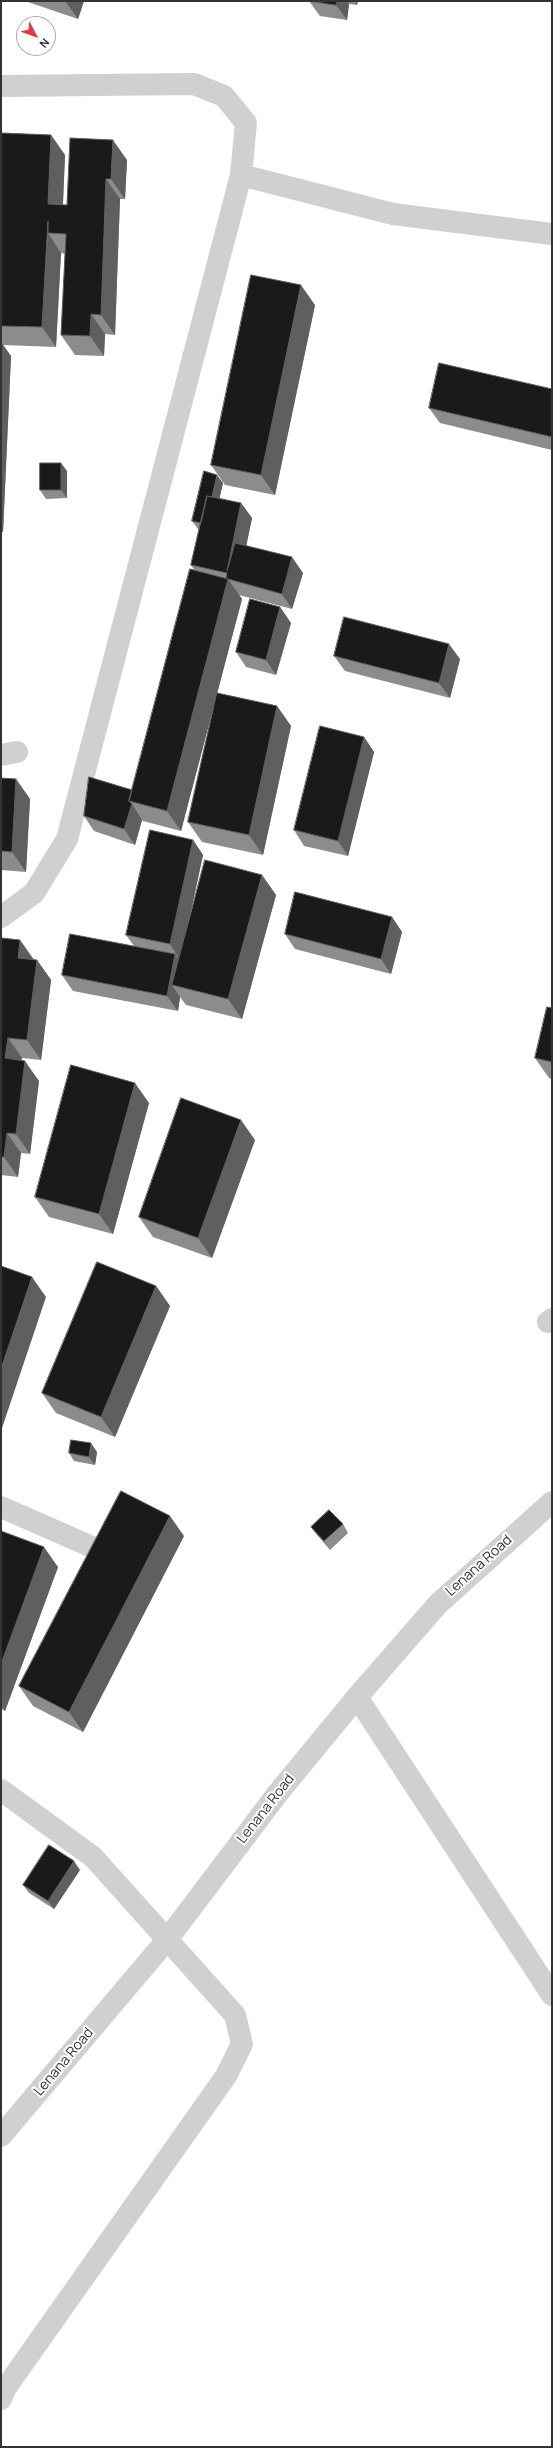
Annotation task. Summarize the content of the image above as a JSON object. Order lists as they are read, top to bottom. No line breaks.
{"streets":{"street":["Lenana Road"]},"north":"bottom right"}
